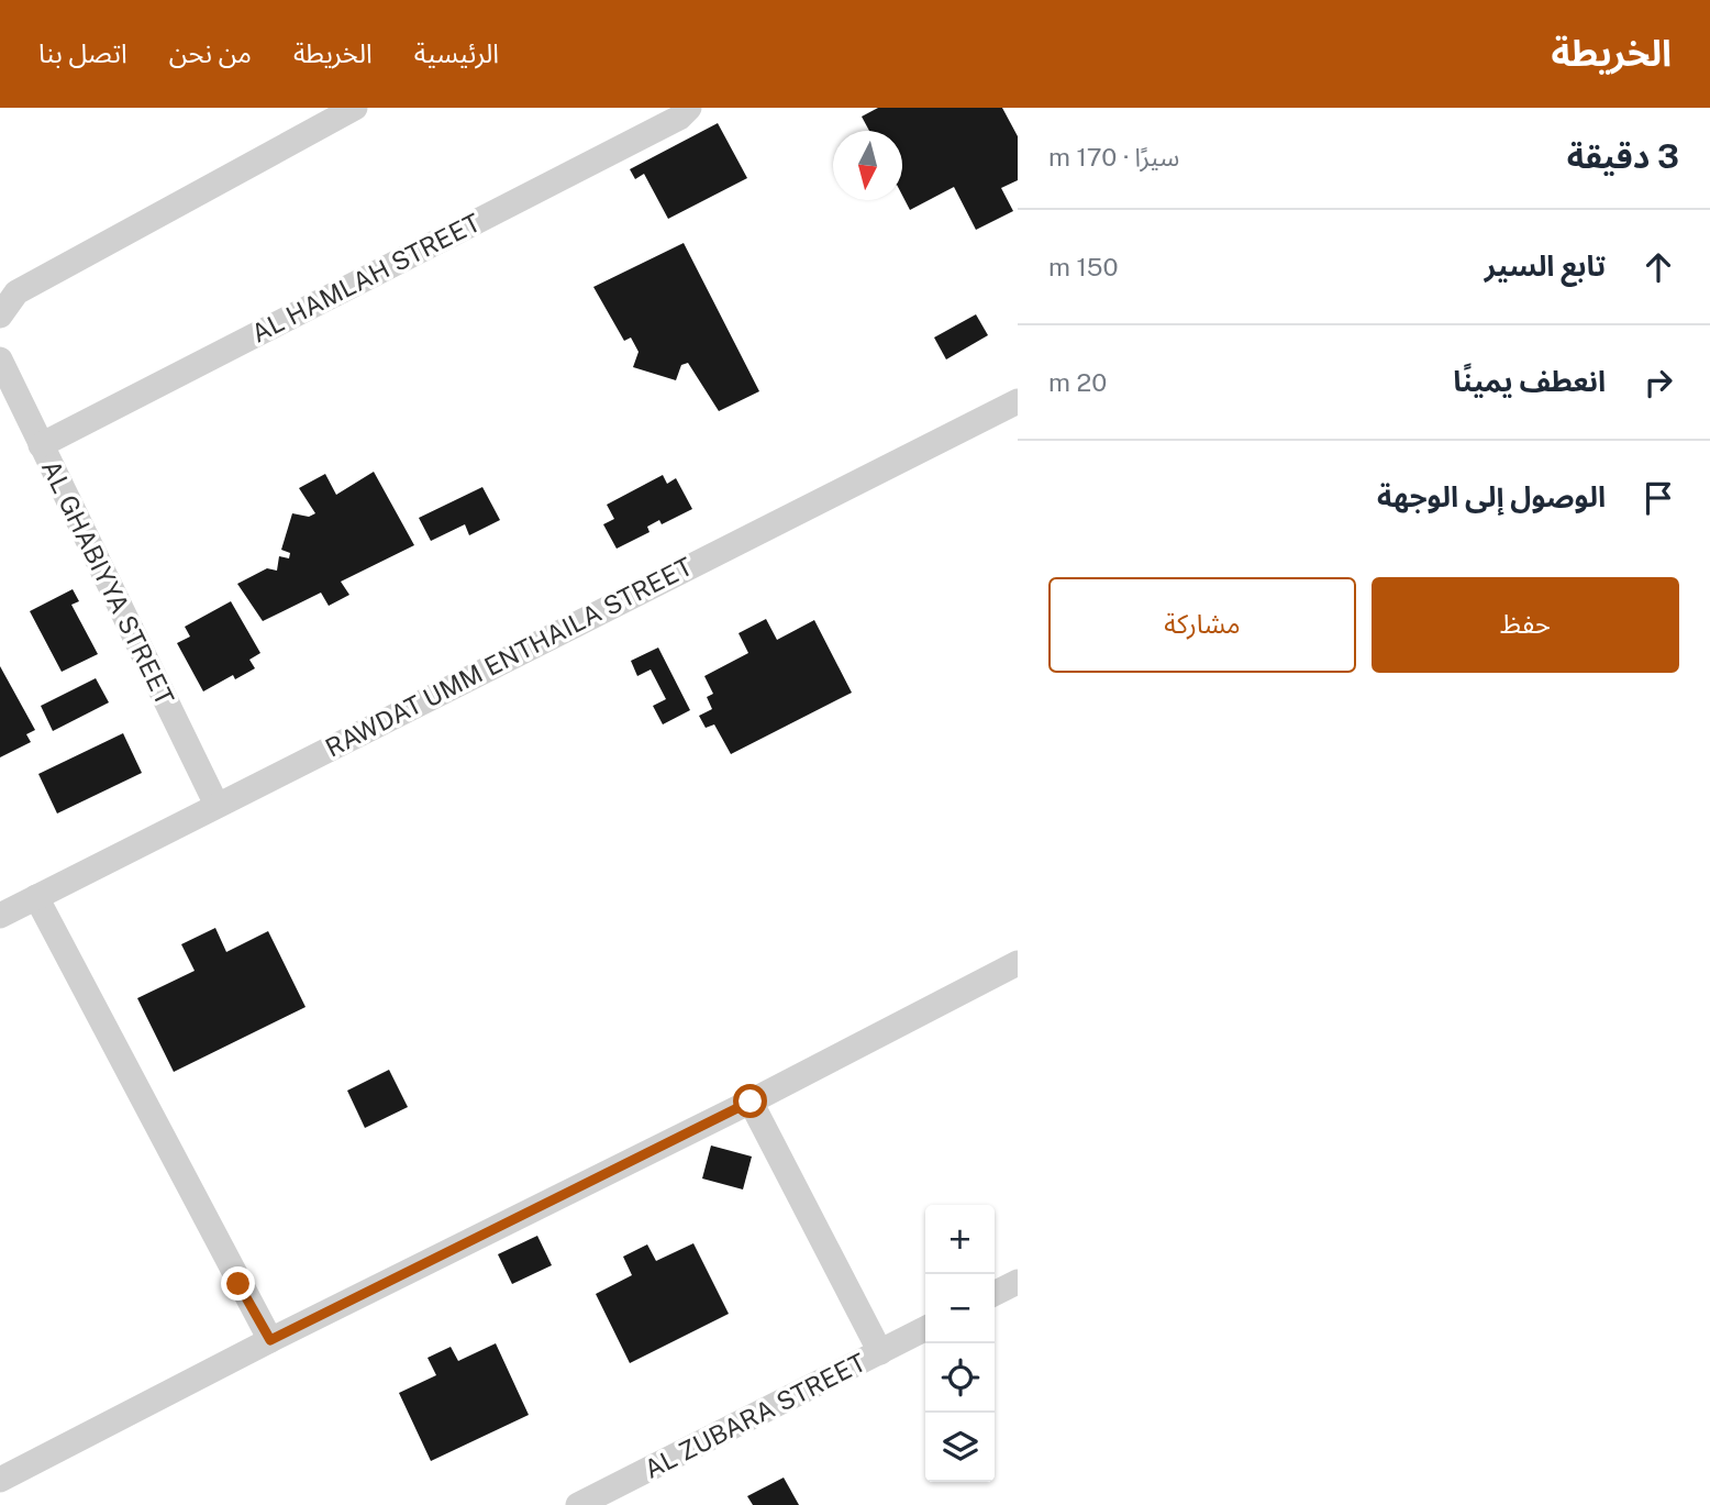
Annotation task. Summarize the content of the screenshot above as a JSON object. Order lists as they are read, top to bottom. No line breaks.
{"streets":{"street":["AL HAMLAH STREET","AL GHABIYYA STREET","RAWDAT UMM ENTHAILA STREET","AL ZUBARA STREET"]},"crossings":[["AL HAMLAH STREET","AL GHABIYYA STREET"],["AL GHABIYYA STREET","RAWDAT UMM ENTHAILA STREET"]],"north":"bottom","page":{"header":"الخريطة","nav":["الرئيسية","الخريطة","من نحن","اتصل بنا"],"heading":["3 دقيقة","سيرًا · 170 m"],"list":[["تابع السير","150 m"],["انعطف يمينًا","20 m"],"الوصول إلى الوجهة"],"buttons":["حفظ","مشاركة"],"map_buttons":["+","−"]}}
